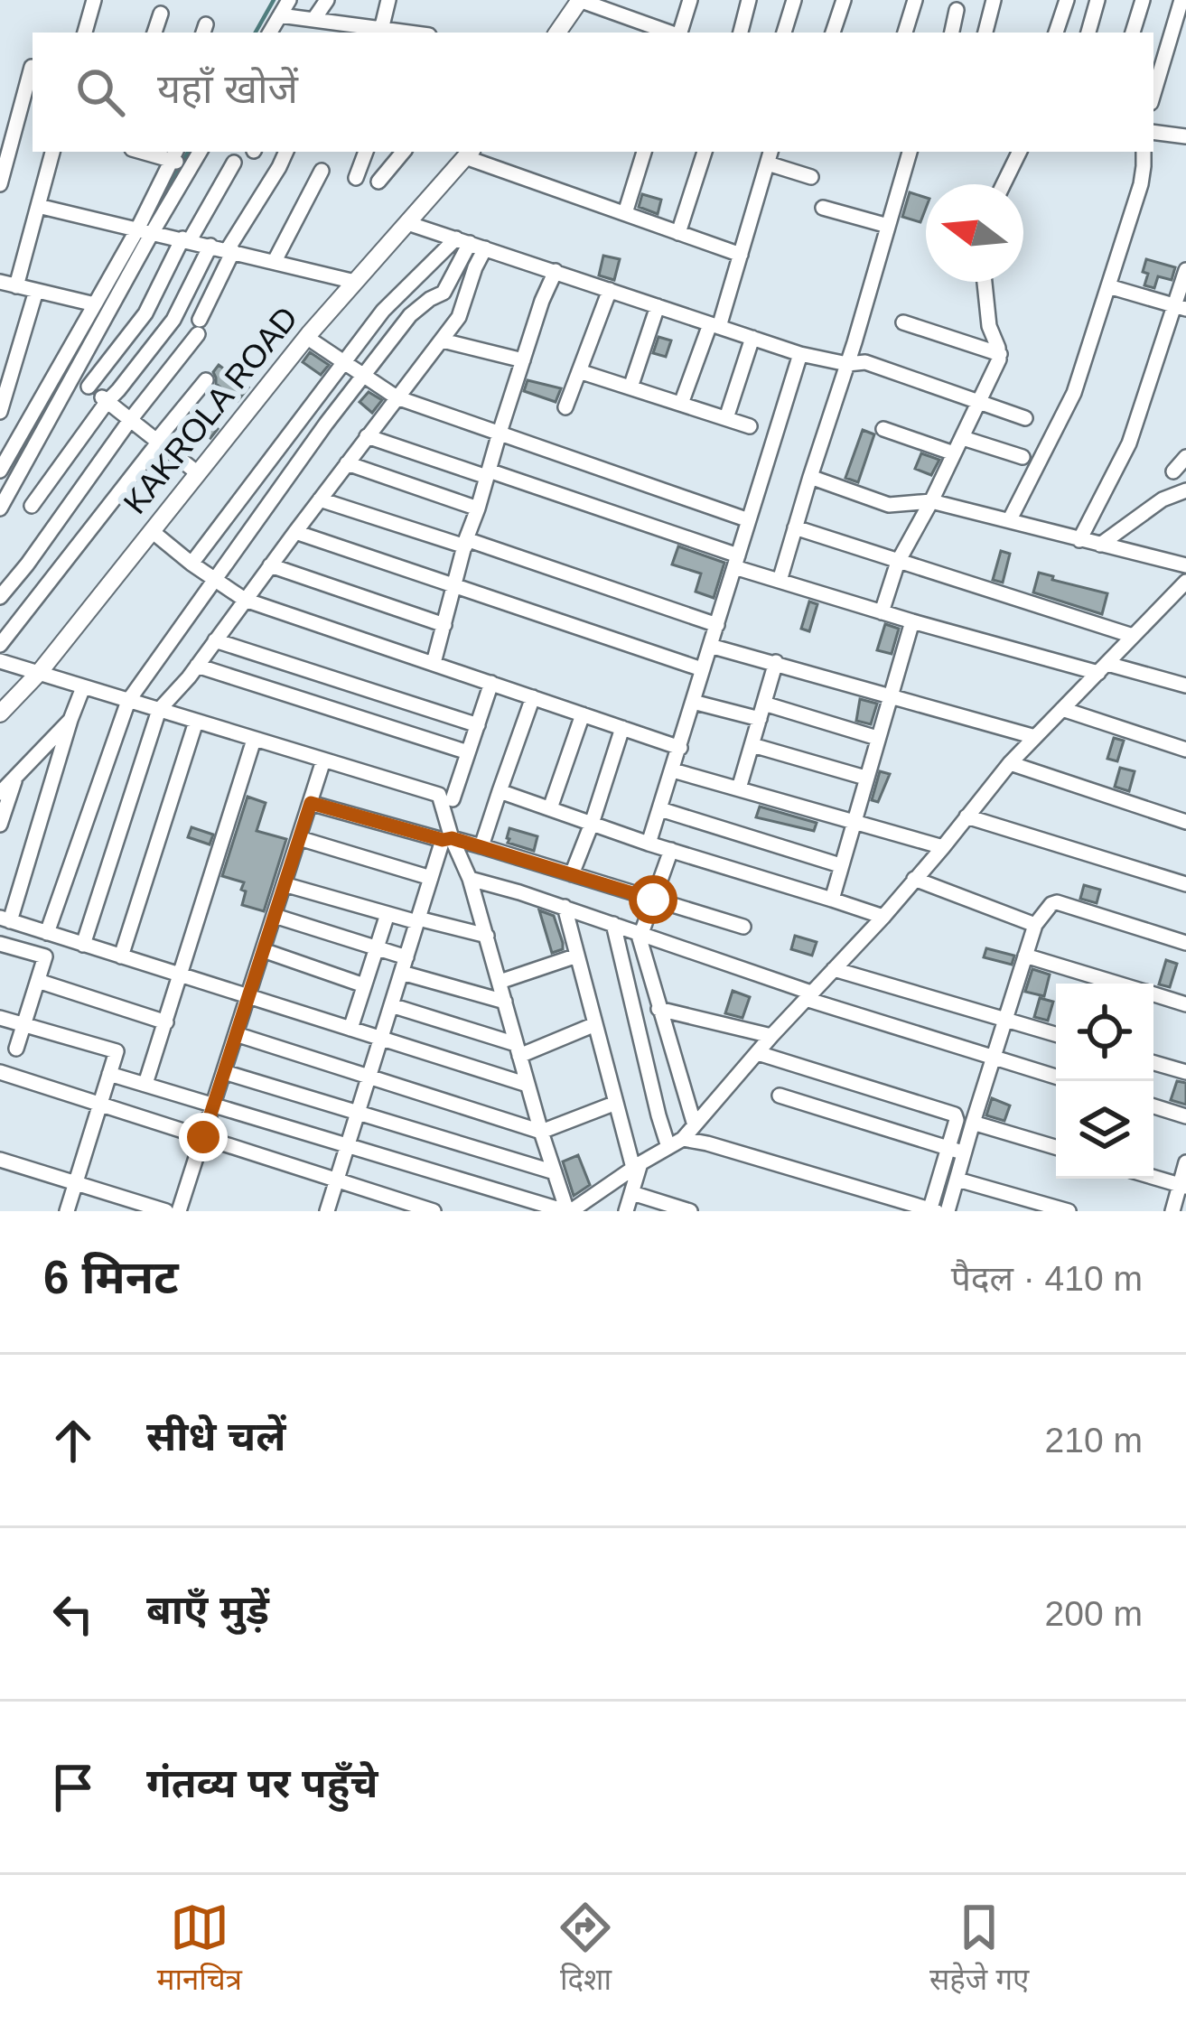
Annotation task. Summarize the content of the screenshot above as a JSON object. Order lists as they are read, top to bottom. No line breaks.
{"streets":{"street":["KAKROLA ROAD"]},"north":"left","page":{"search":"यहाँ खोजें","heading":["6 मिनट","पैदल · 410 m"],"list":[["सीधे चलें","210 m"],["बाएँ मुड़ें","200 m"],"गंतव्य पर पहुँचे"],"nav":["मानचित्र","दिशा","सहेजे गए"]}}
